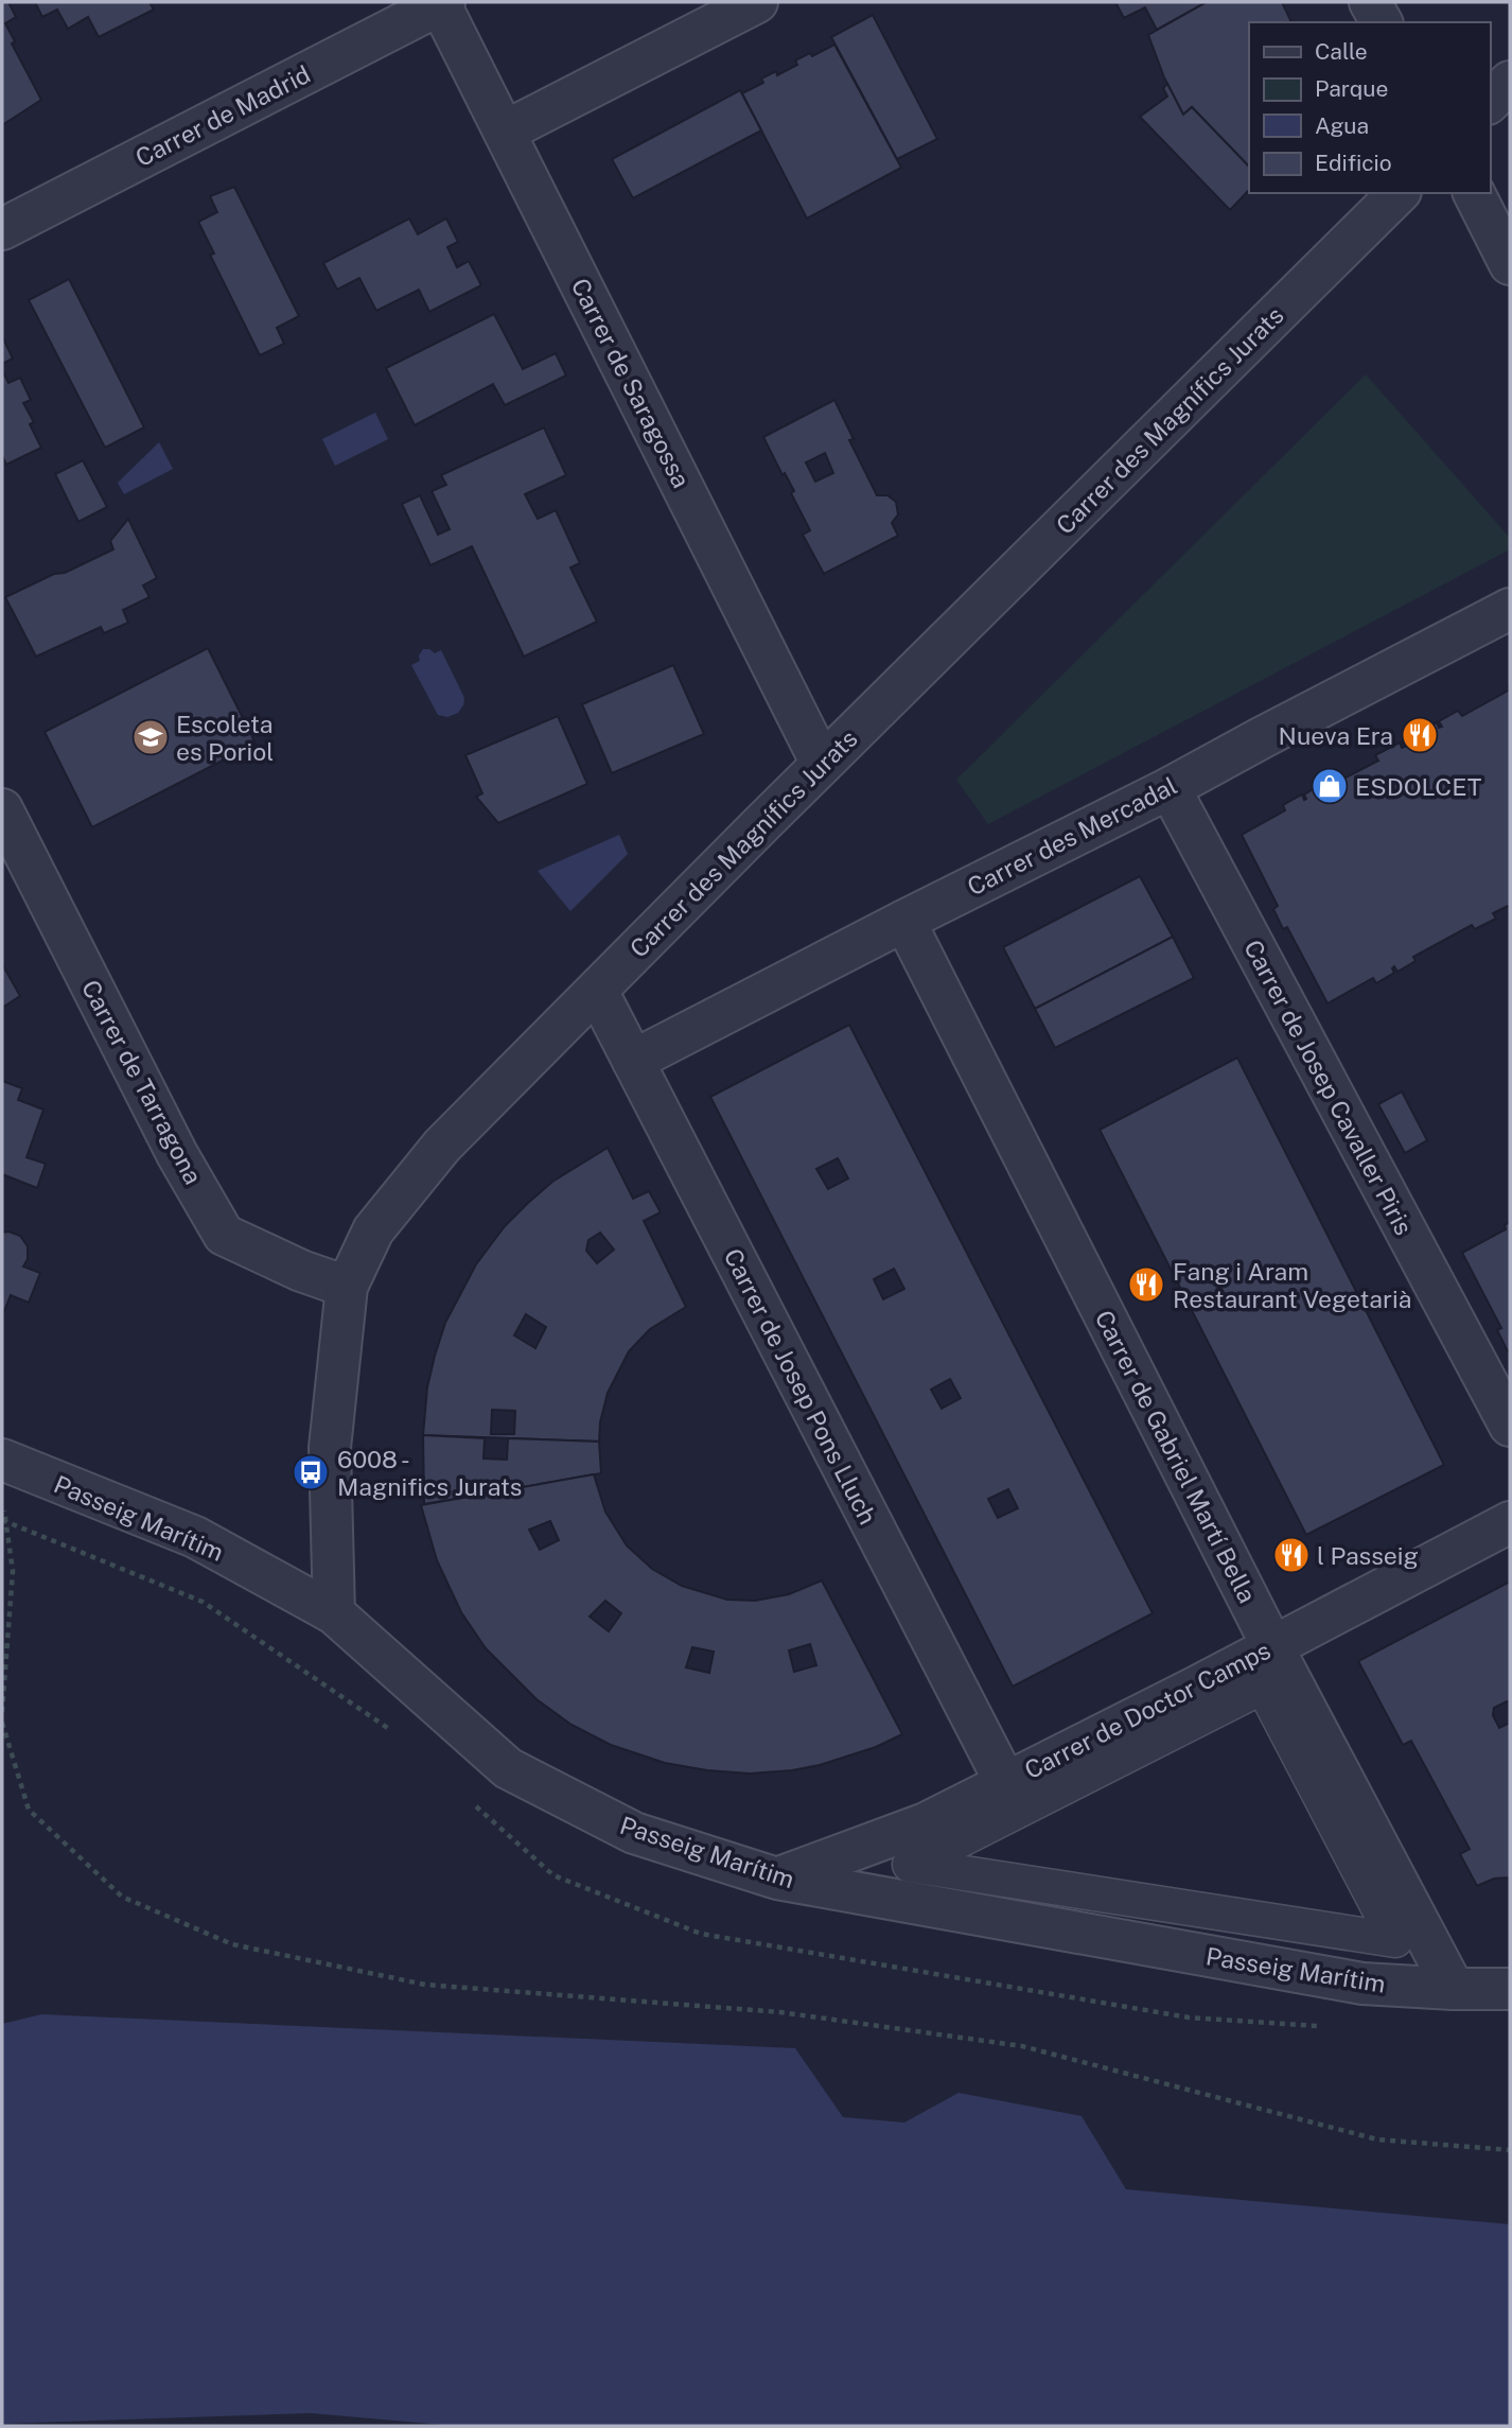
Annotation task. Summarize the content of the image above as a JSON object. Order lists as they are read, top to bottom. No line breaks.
{"streets":{"street":["Carrer de Madrid","Carrer de Saragossa","Carrer des Magnífics Jurats","Carrer des Mercadal","Carrer de Tarragona","Carrer de Josep Cavaller Piris","Carrer de Josep Pons Lluch","Carrer de Gabriel Martí Bella","Passeig Marítim","Carrer de Doctor Camps"]},"crossings":[["Carrer de Madrid","Carrer de Saragossa"],["Carrer de Saragossa","Carrer des Magnífics Jurats"],["Carrer des Magnífics Jurats","Carrer de Tarragona"],["Carrer des Magnífics Jurats","Carrer de Josep Pons Lluch"],["Carrer des Magnífics Jurats","Passeig Marítim"],["Carrer des Mercadal","Carrer de Josep Cavaller Piris"],["Carrer des Mercadal","Carrer de Josep Pons Lluch"],["Carrer des Mercadal","Carrer de Gabriel Martí Bella"],["Carrer de Josep Pons Lluch","Carrer de Doctor Camps"],["Carrer de Gabriel Martí Bella","Passeig Marítim"],["Carrer de Gabriel Martí Bella","Carrer de Doctor Camps"],["Passeig Marítim","Carrer de Doctor Camps"]],"places":{"restaurant":["Nueva Era","Fang i Aram Restaurant Vegetarià","l Passeig"],"school or university":["Escoleta es Poriol"],"shop":["ESDOLCET"],"bus stop":["6008 - Magnifics Jurats"]},"legend":["Calle","Parque","Agua","Edificio"]}
